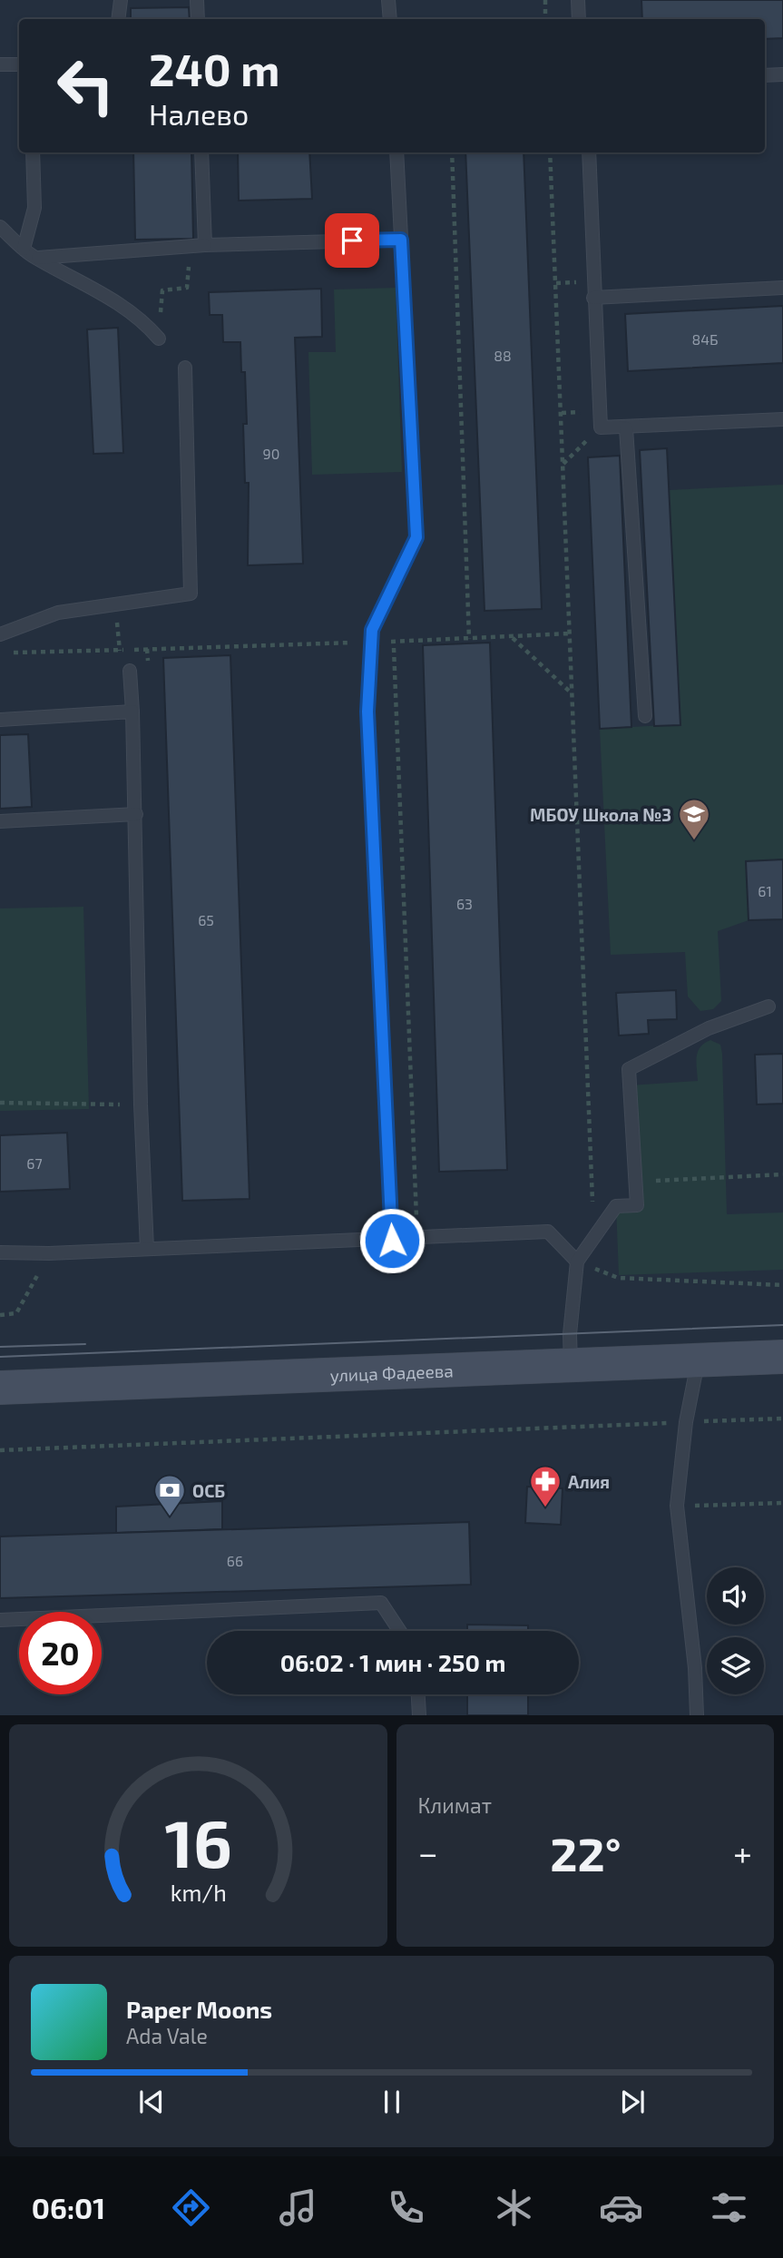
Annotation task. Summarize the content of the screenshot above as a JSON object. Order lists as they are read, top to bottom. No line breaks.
{"streets":{"street":["улица Фадеева"]},"places":{"school or university":["МБОУ Школа №3"],"pharmacy":["Алия"],"bank":["ОСБ"]},"house_numbers":["84Б","88","90","61","63","65","67","66"],"page":{"turn":["240 m","Налево"],"limit":"20","trip":"06:02 · 1 мин · 250 m","tile":"Климат","heat":["−","22°","+"],"song":["Paper Moons","Ada Vale"],"tabs":"06:01","gauge":["16","km/h"]}}
